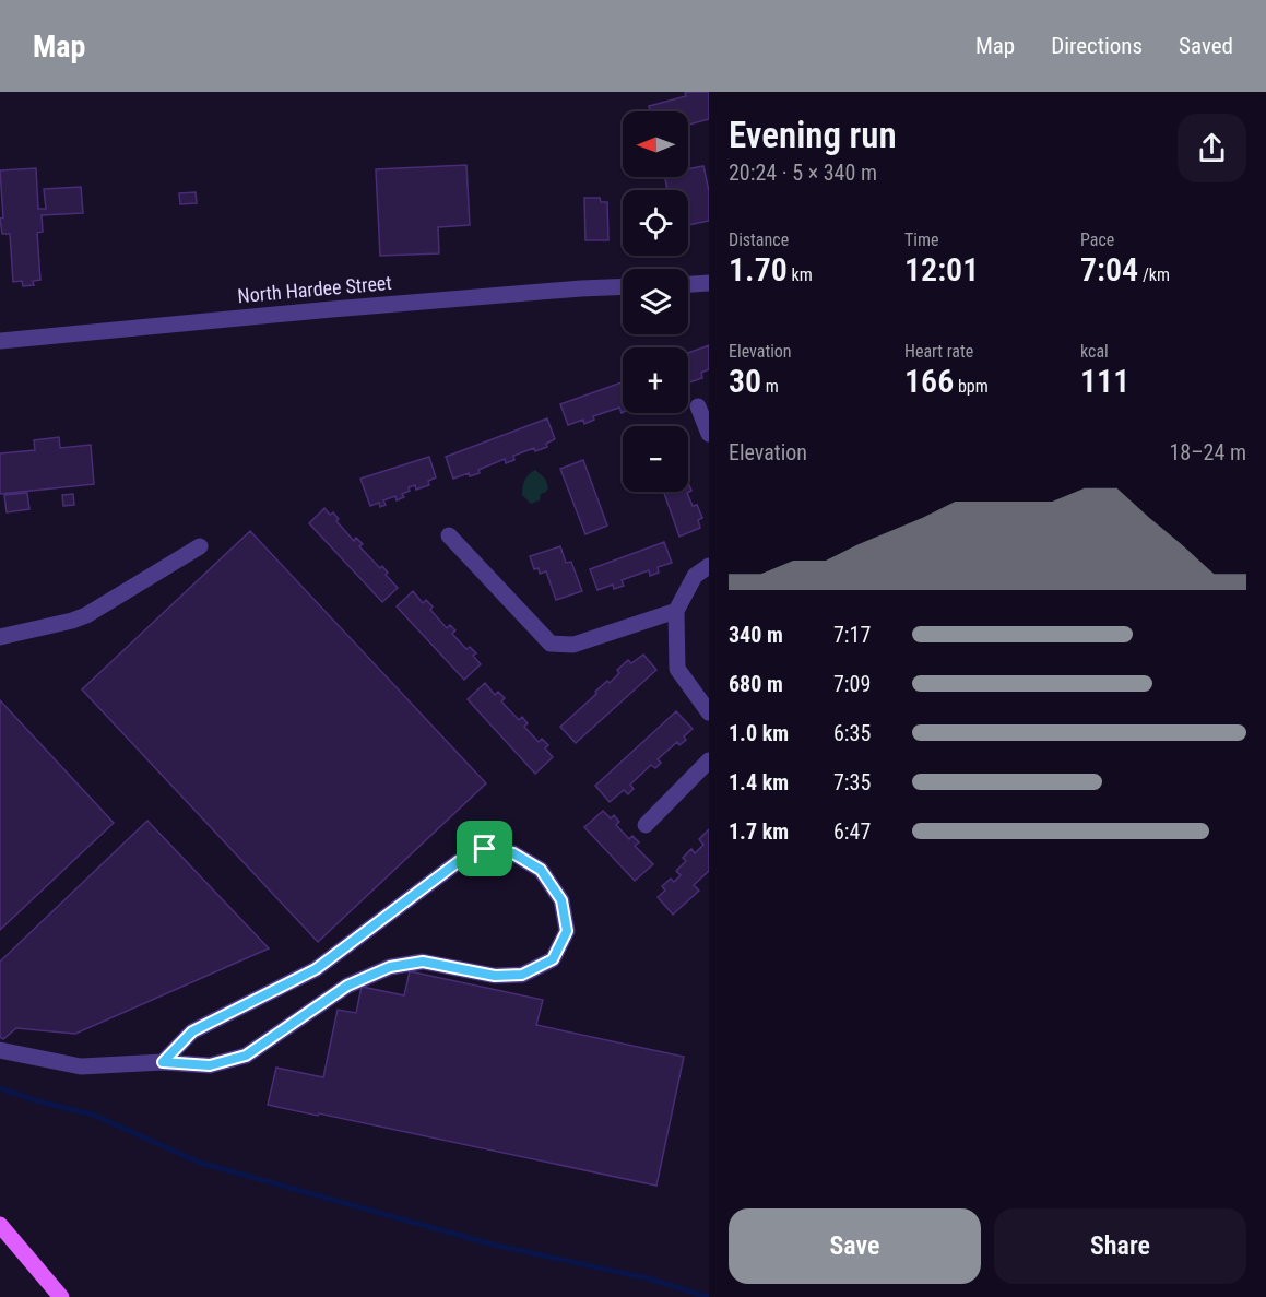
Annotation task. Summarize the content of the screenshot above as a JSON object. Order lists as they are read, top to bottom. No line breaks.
{"streets":{"street":["North Hardee Street"]},"north":"left","page":{"header":"Map","nav":["Map","Directions","Saved"],"heading":["Evening run","20:24 · 5 × 340 m"],"map_buttons":["+","−"],"stats":[["Distance","1.70 km"],["Time","12:01"],["Pace","7:04 /km"],["Elevation","30 m"],["Heart rate","166 bpm"],["kcal","111"]],"chart":["Elevation","18–24 m"],"list":[{"name":"340 m","note":"7:17"},{"name":"680 m","note":"7:09"},{"name":"1.0 km","note":"6:35"},{"name":"1.4 km","note":"7:35"},{"name":"1.7 km","note":"6:47"}],"buttons":["Save","Share"]}}
